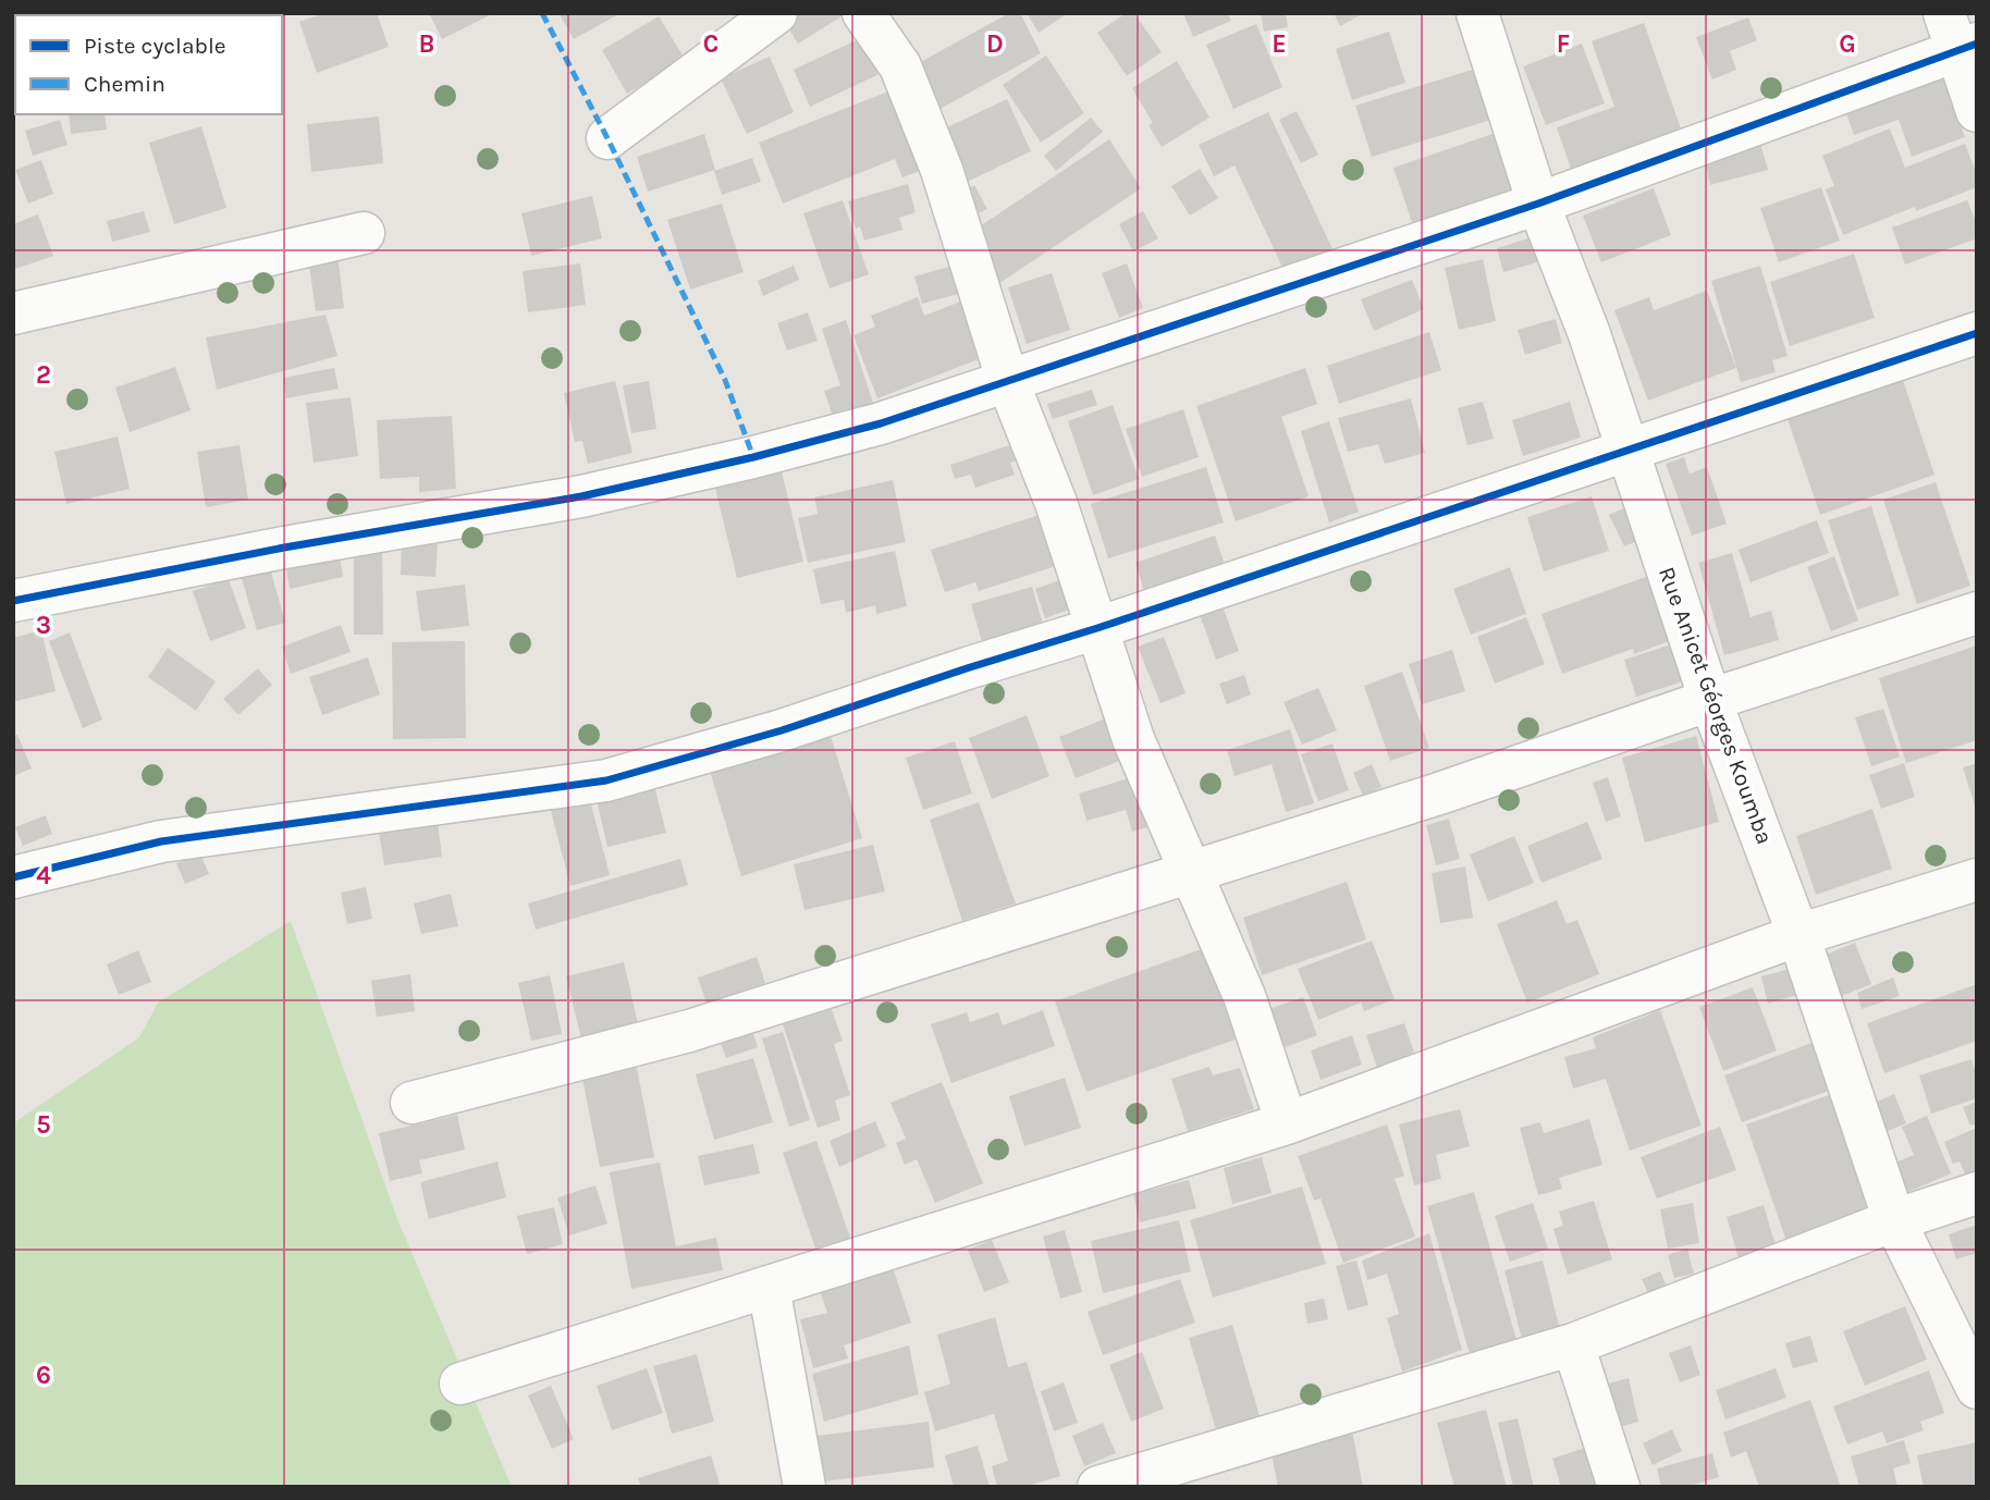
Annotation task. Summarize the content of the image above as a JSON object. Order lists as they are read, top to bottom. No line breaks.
{"streets":{"street":["Rue Anicet Géorges Koumba"]},"legend":["Piste cyclable","Chemin"],"grid":{"columns":["B","C","D","E","F","G"],"rows":["2","3","4","5","6"]}}
